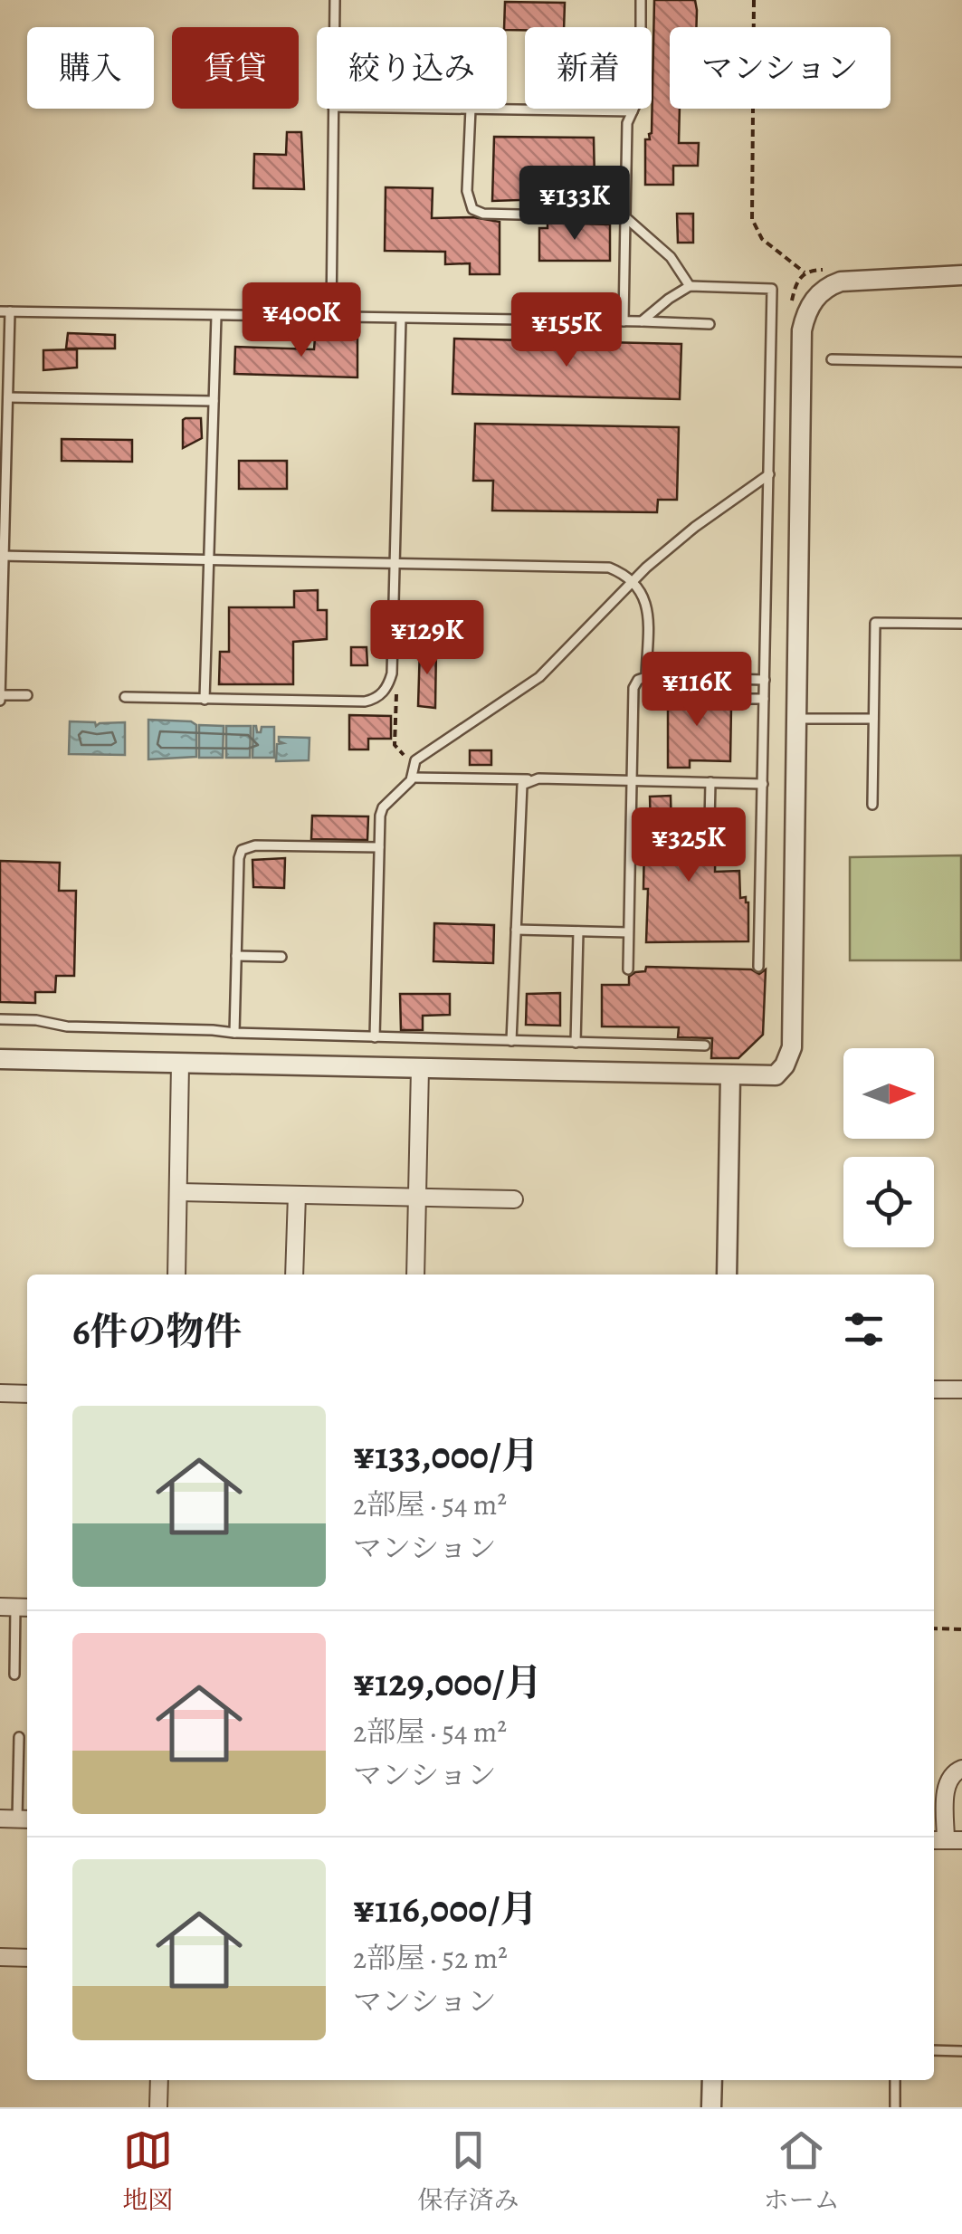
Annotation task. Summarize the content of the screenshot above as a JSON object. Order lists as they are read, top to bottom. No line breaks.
{"north":"right","page":{"chip":["購入","賃貸","絞り込み","新着","マンション"],"price":["¥133K","¥400K","¥155K","¥129K","¥116K","¥325K"],"heading":"6件の物件","list":[{"name":"¥133,000/月","note":"2部屋 · 54 m² · マンション"},{"name":"¥129,000/月","note":"2部屋 · 54 m² · マンション"},{"name":"¥116,000/月","note":"2部屋 · 52 m² · マンション"}],"tabs":["地図","保存済み","ホーム"]}}
